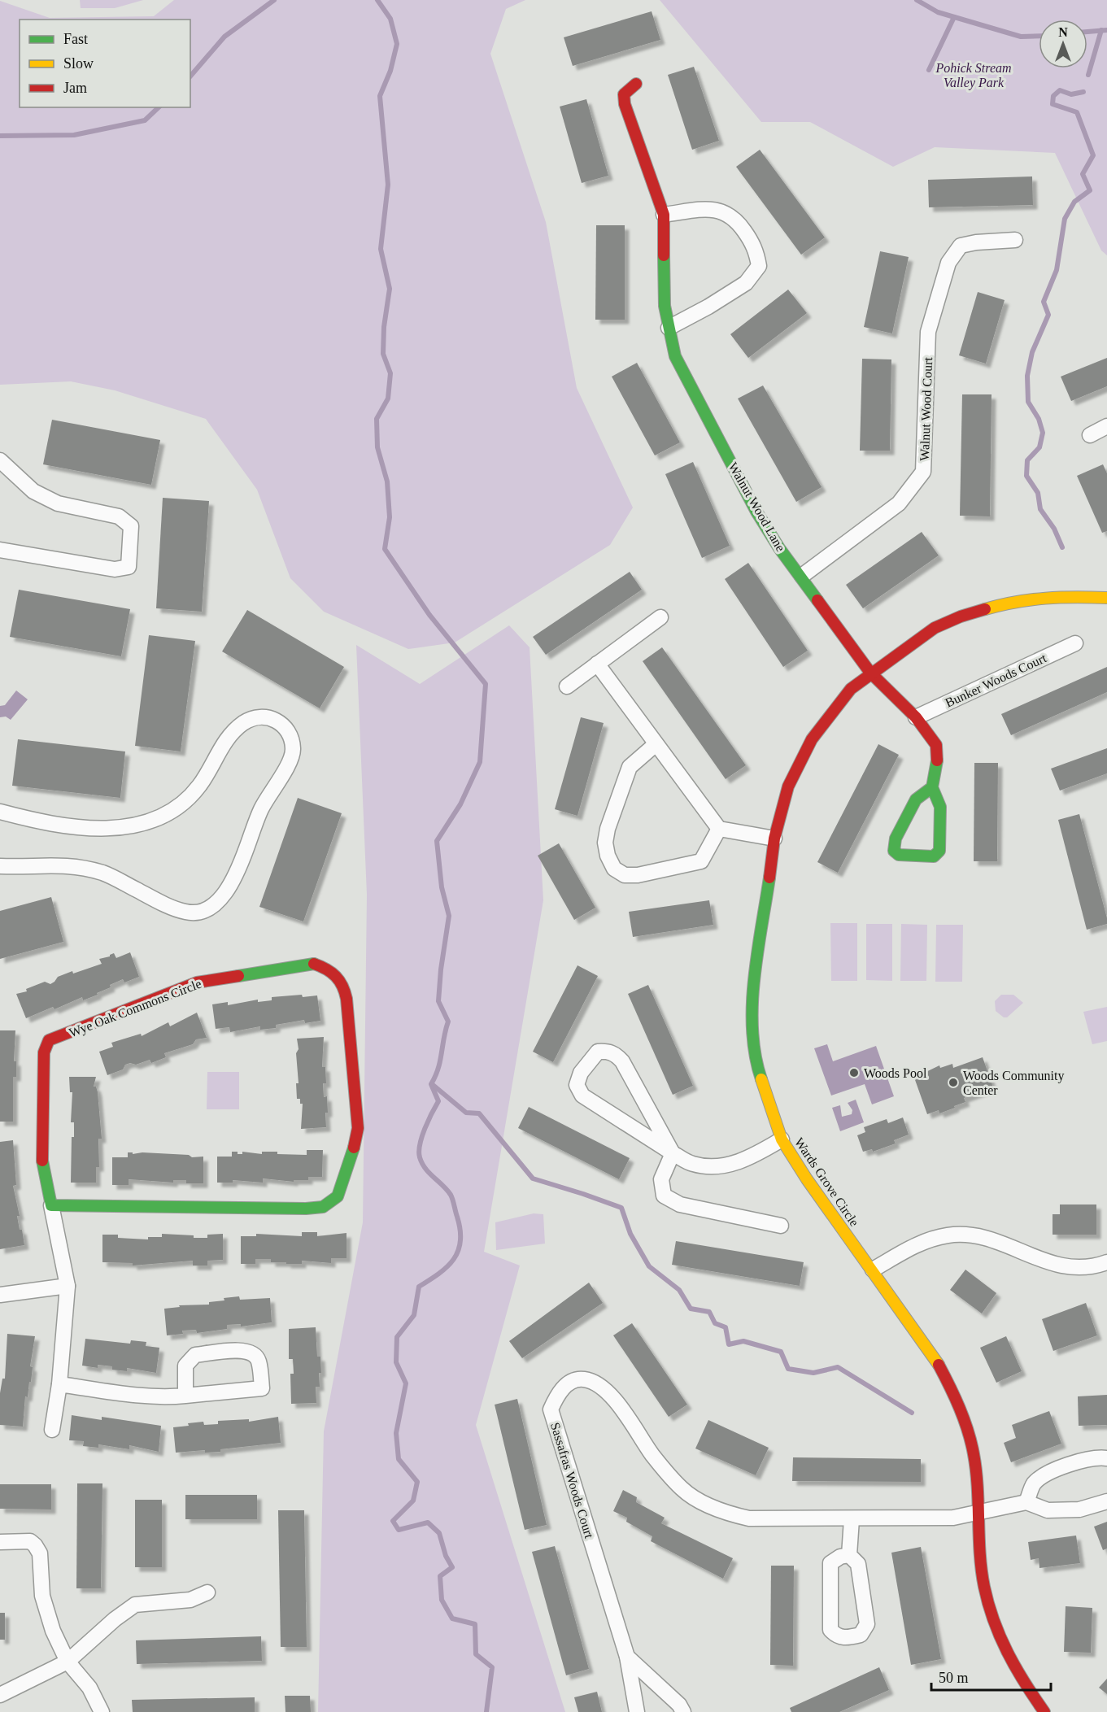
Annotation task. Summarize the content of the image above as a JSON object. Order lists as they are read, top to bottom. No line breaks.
{"streets":{"street":["Walnut Wood Court","Walnut Wood Lane","Bunker Woods Court","Wye Oak Commons Circle","Wards Grove Circle","Sassafras Woods Court"]},"crossings":[["Walnut Wood Court","Walnut Wood Lane"],["Walnut Wood Lane","Bunker Woods Court"],["Walnut Wood Lane","Wards Grove Circle"],["Wards Grove Circle","Sassafras Woods Court"]],"parks":["Pohick Stream Valley Park"],"places":["Woods Pool","Woods Community Center"],"legend":["Fast","Slow","Jam"],"scale_bar":"50 m","north":"top"}
